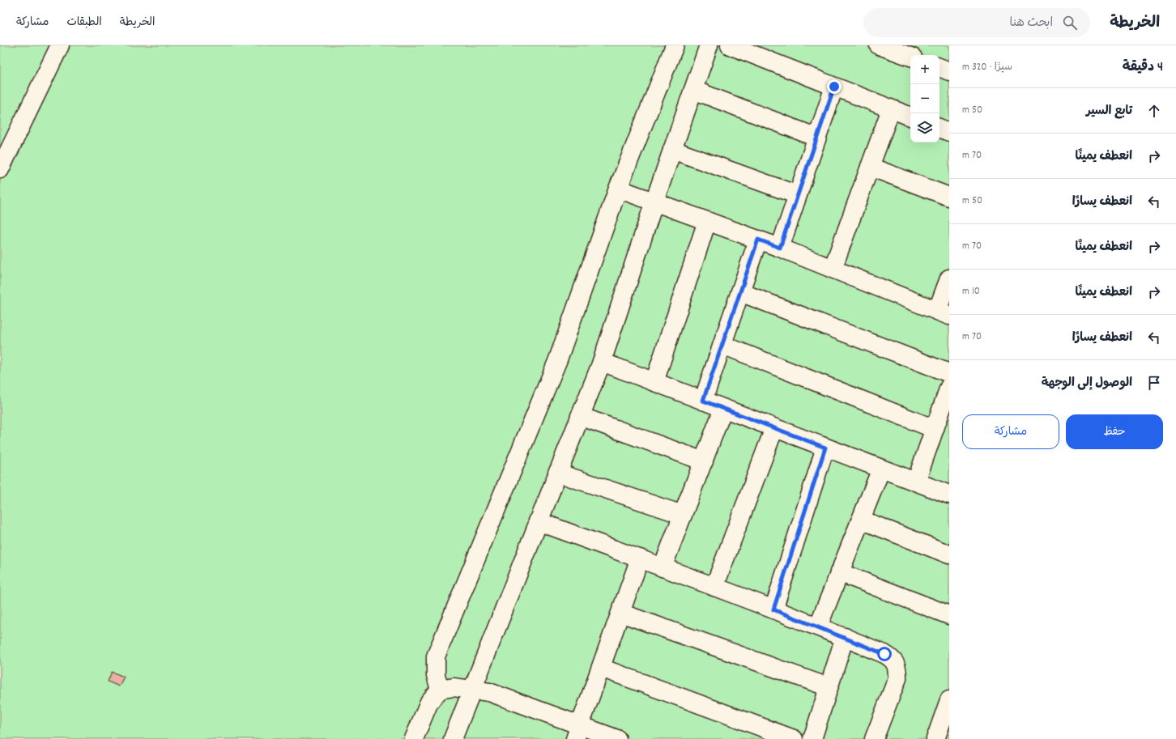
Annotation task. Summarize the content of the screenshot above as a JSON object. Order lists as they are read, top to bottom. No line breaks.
{"page":{"header":"الخريطة","search":"ابحث هنا","nav":["الخريطة","الطبقات","مشاركة"],"heading":["4 دقيقة","سيرًا · 320 m"],"map_buttons":["+","−"],"list":[["تابع السير","50 m"],["انعطف يمينًا","70 m"],["انعطف يسارًا","50 m"],["انعطف يمينًا","70 m"],["انعطف يمينًا","10 m"],["انعطف يسارًا","70 m"],"الوصول إلى الوجهة"],"buttons":["حفظ","مشاركة"]}}
